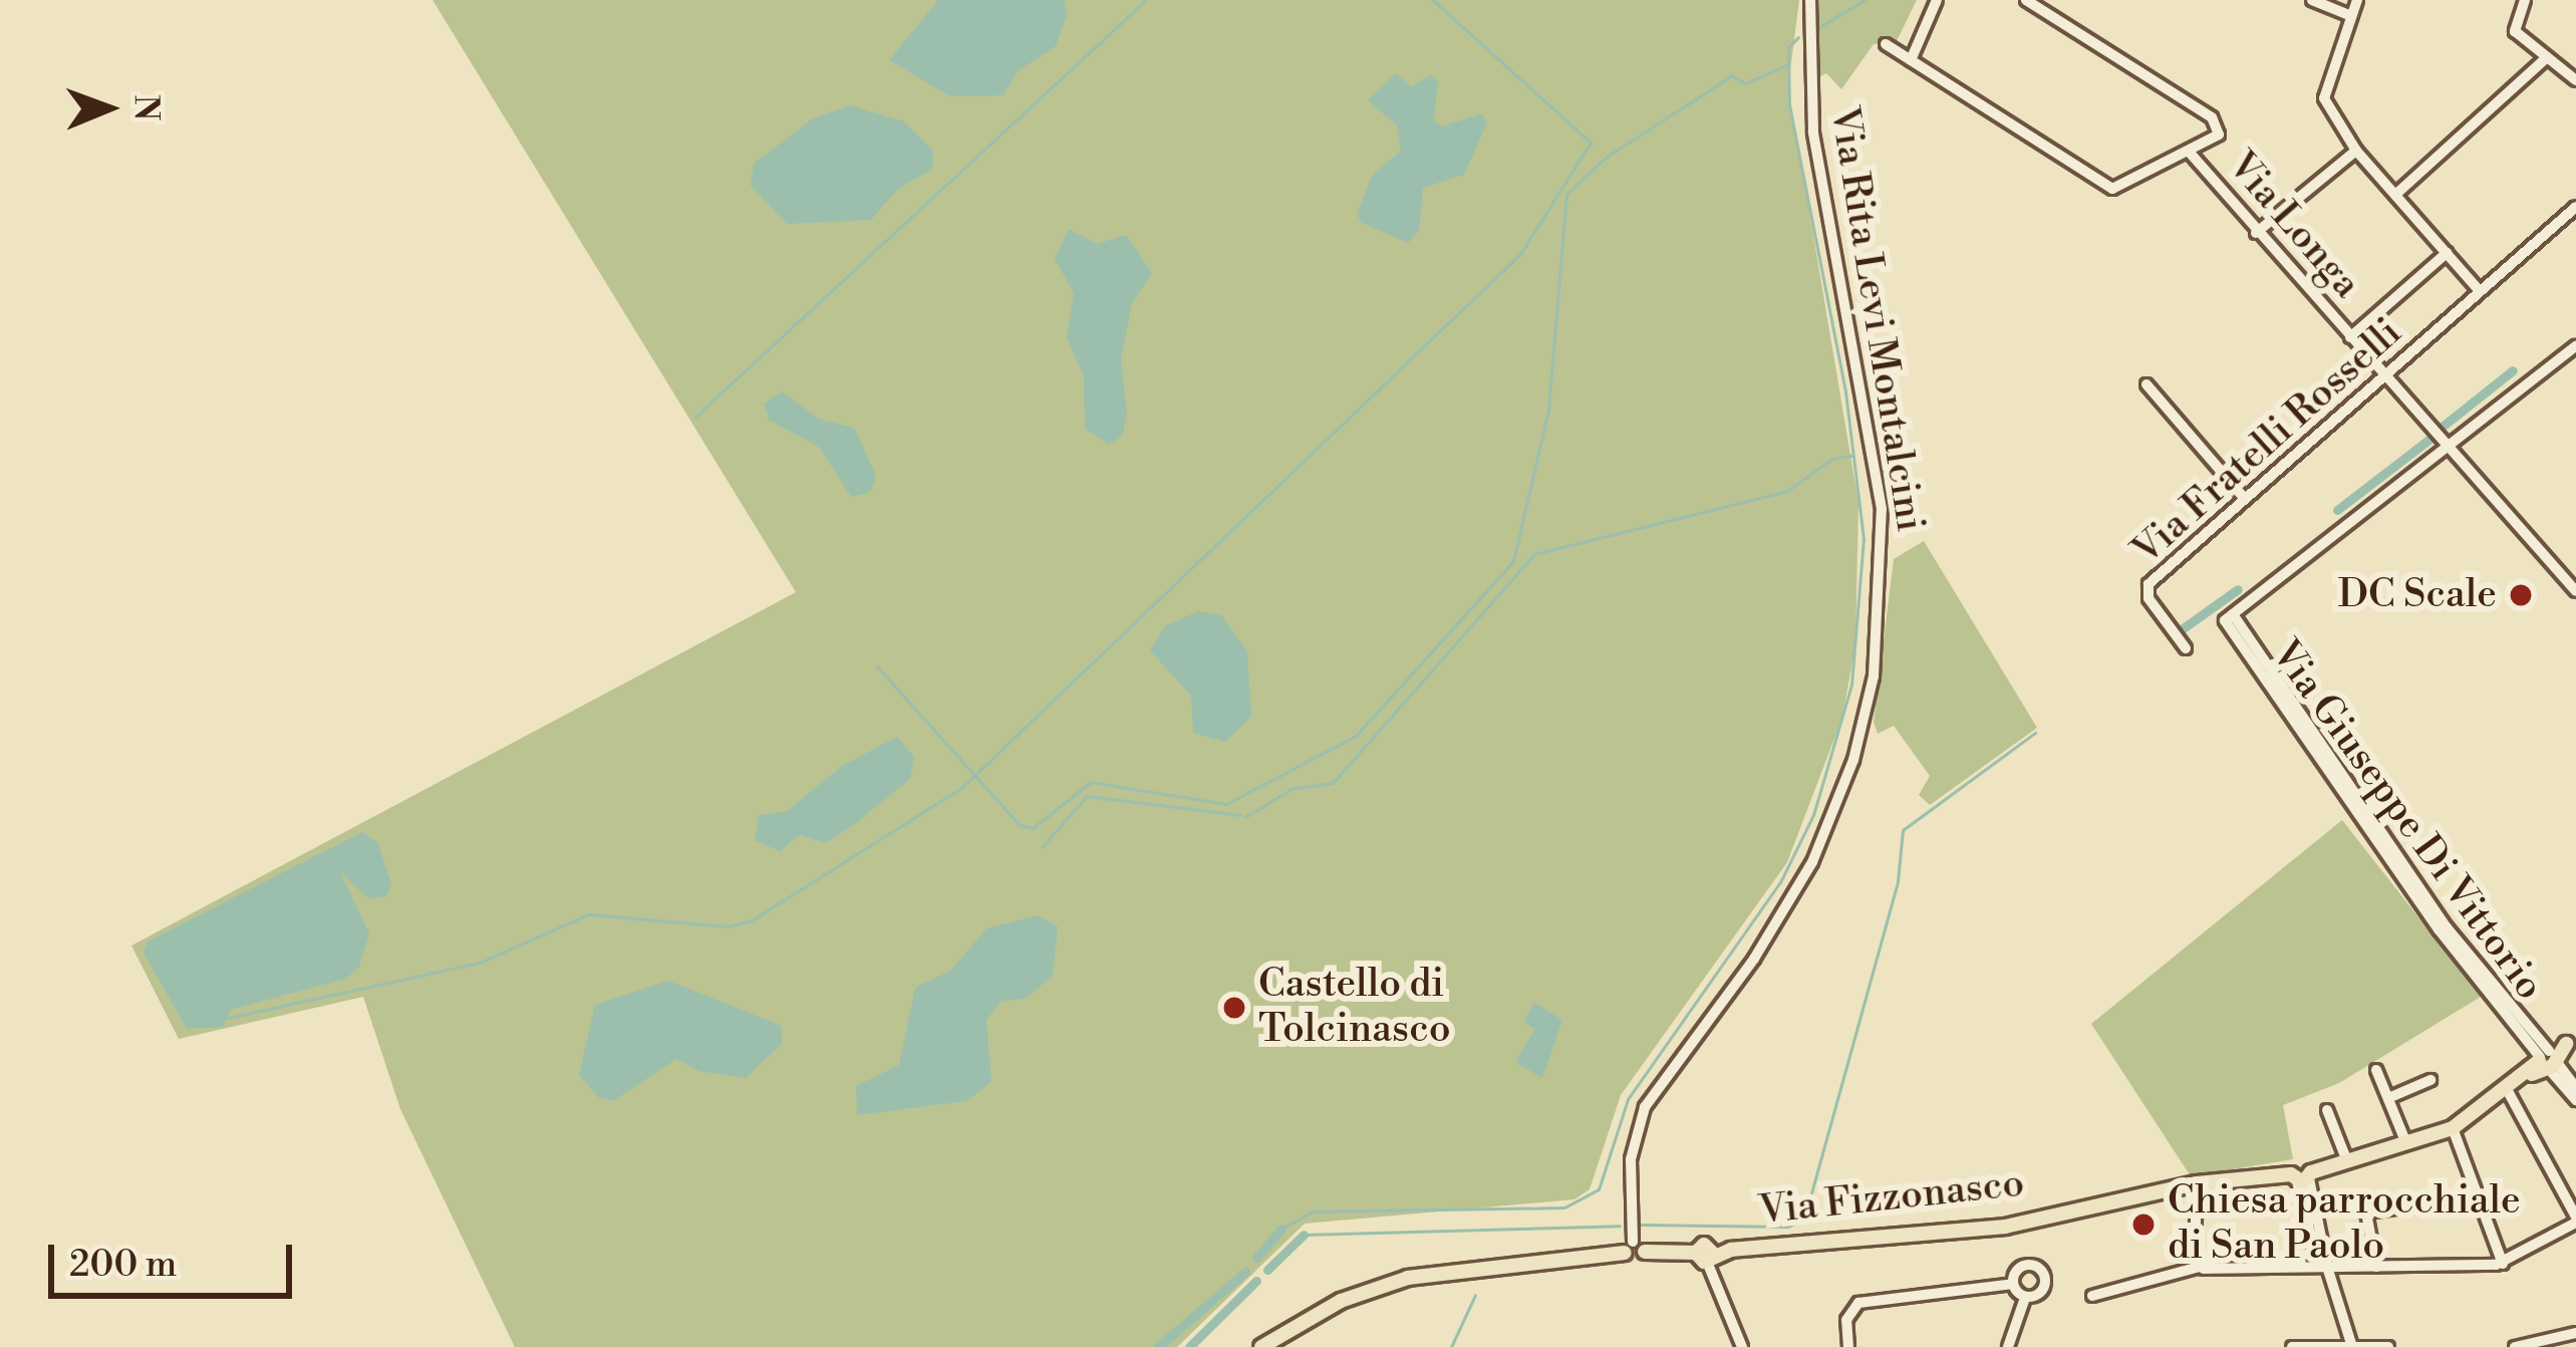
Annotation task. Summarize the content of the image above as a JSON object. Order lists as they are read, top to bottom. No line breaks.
{"streets":{"main road":["Via Fizzonasco"],"street":["Via Longa","Via Rita Levi Montalcini","Via Fratelli Rosselli","Via Giuseppe Di Vittorio"]},"crossings":[["Via Longa","Via Fratelli Rosselli"],["Via Longa","Via Giuseppe Di Vittorio"],["Via Rita Levi Montalcini","Via Fizzonasco"],["Via Giuseppe Di Vittorio","Via Fizzonasco"]],"places":["DC Scale","Castello di Tolcinasco","Chiesa parrocchiale di San Paolo"],"scale_bar":"200 m","north":"right"}
